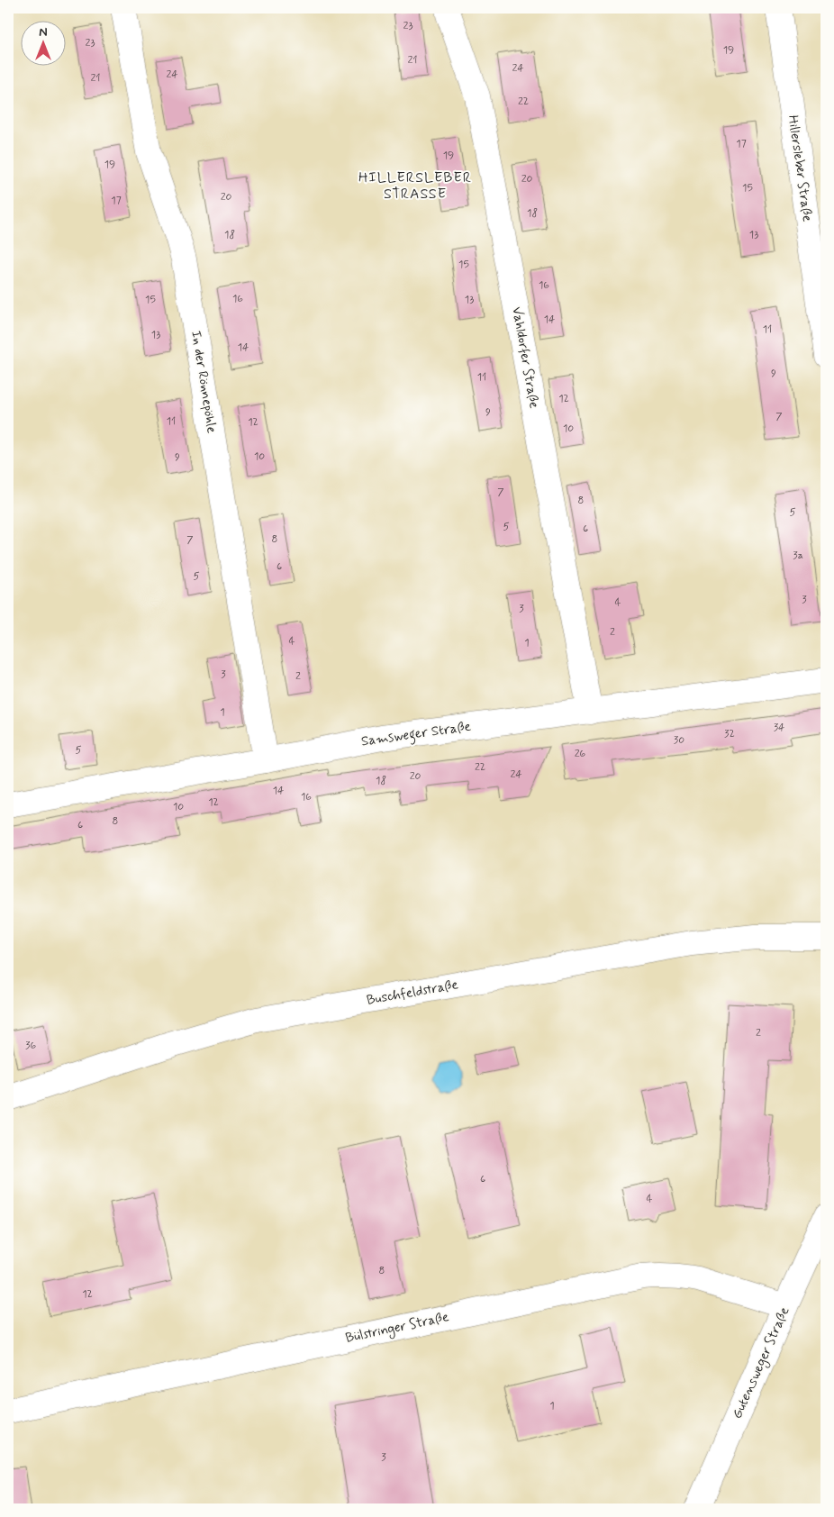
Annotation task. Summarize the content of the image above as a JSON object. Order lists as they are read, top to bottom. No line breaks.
{"streets":{"street":["Hillersleber Straße","Vahldorfer Straße","In der Rönnepöhle","Samsweger Straße","Buschfeldstraße","Bülstringer Straße","Gutensweger Straße"]},"crossings":[["Vahldorfer Straße","Samsweger Straße"],["In der Rönnepöhle","Samsweger Straße"],["Bülstringer Straße","Gutensweger Straße"]],"districts":["HILLERSLEBER STRASSE"],"house_numbers":["23","23","19","21","24","24","21","22","17","19","19","20","15","20","17","18","18","13","15","16","16","15","13","14","11","13","14","9","11","12","9","7","11","12","10","10","9","7","8","5","5","6","8","7","3a","6","5","3","4","3","2","4","1","3","2","1","34","32","30","5","26","22","24","20","18","14","16","12","10","8","6","2","36","6","4","8","12","1","3"],"north":"top"}
